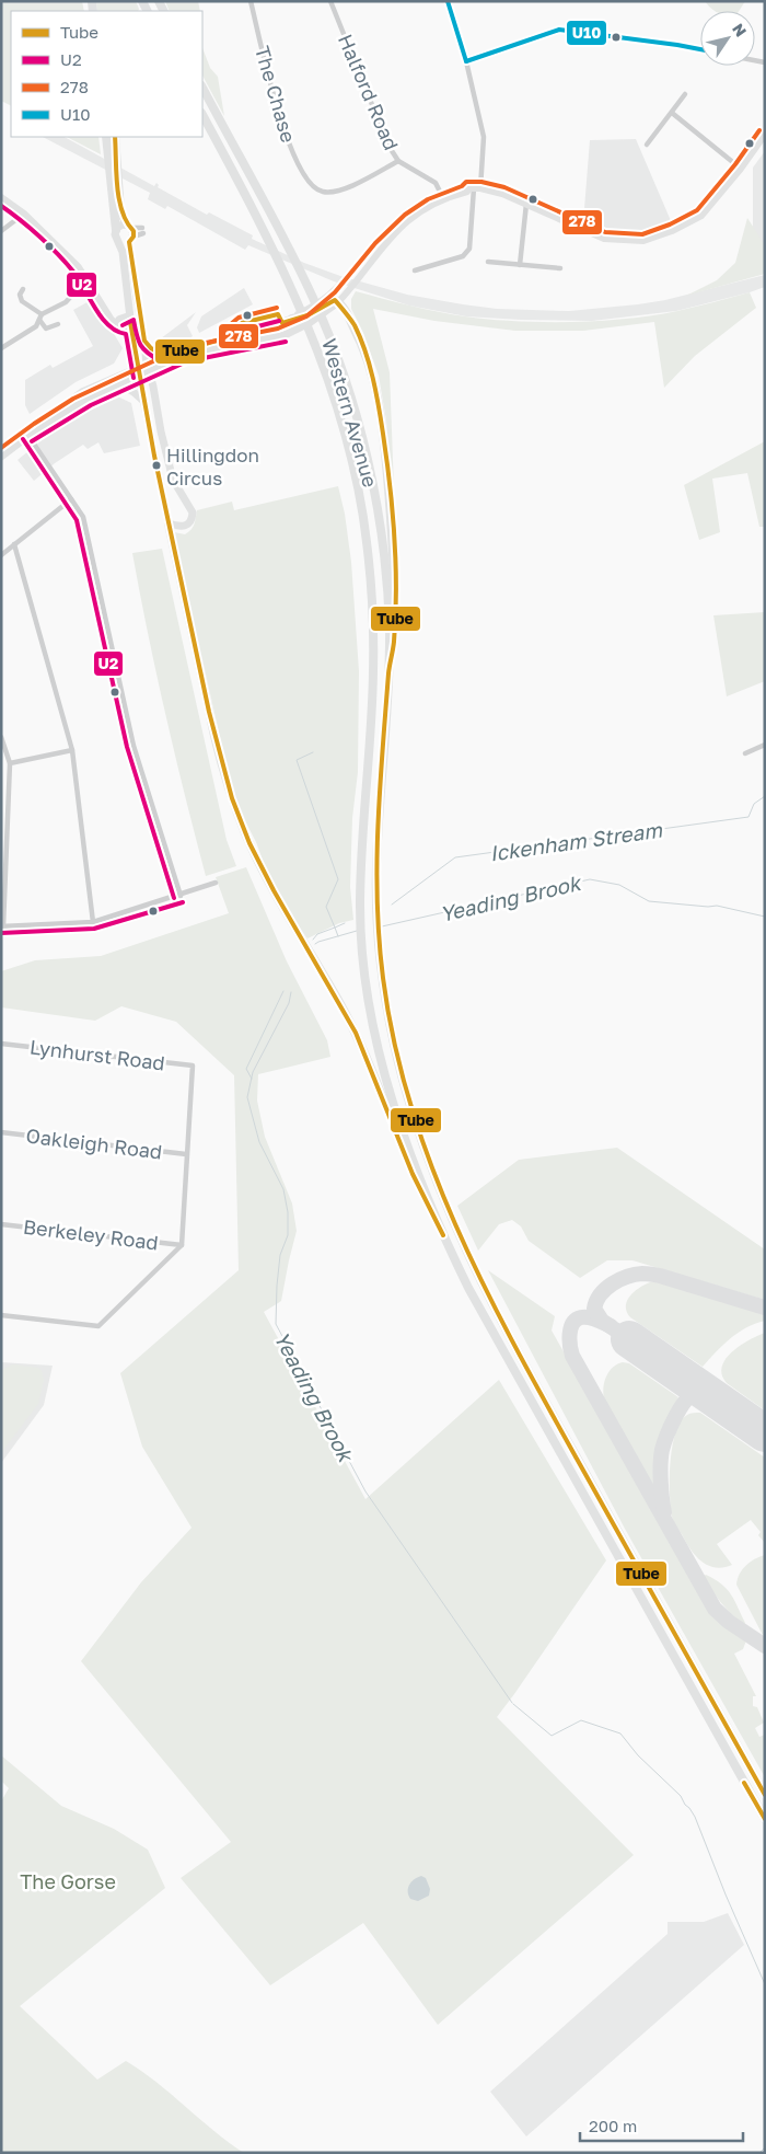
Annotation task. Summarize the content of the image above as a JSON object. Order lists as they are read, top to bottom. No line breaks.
{"streets":{"highway":["Western Avenue"],"street":["Halford Road","The Chase","Lynhurst Road","Oakleigh Road","Berkeley Road"]},"crossings":[["Halford Road","The Chase"],["Lynhurst Road","Oakleigh Road"]],"water":["Ickenham Stream","Yeading Brook"],"parks":["The Gorse"],"places":["Hillingdon Circus"],"lines":["transit line U10","transit line 278","transit line Tube","transit line U2"],"legend":["Tube","U2","278","U10"],"scale_bar":"200 m","north":"top right"}
